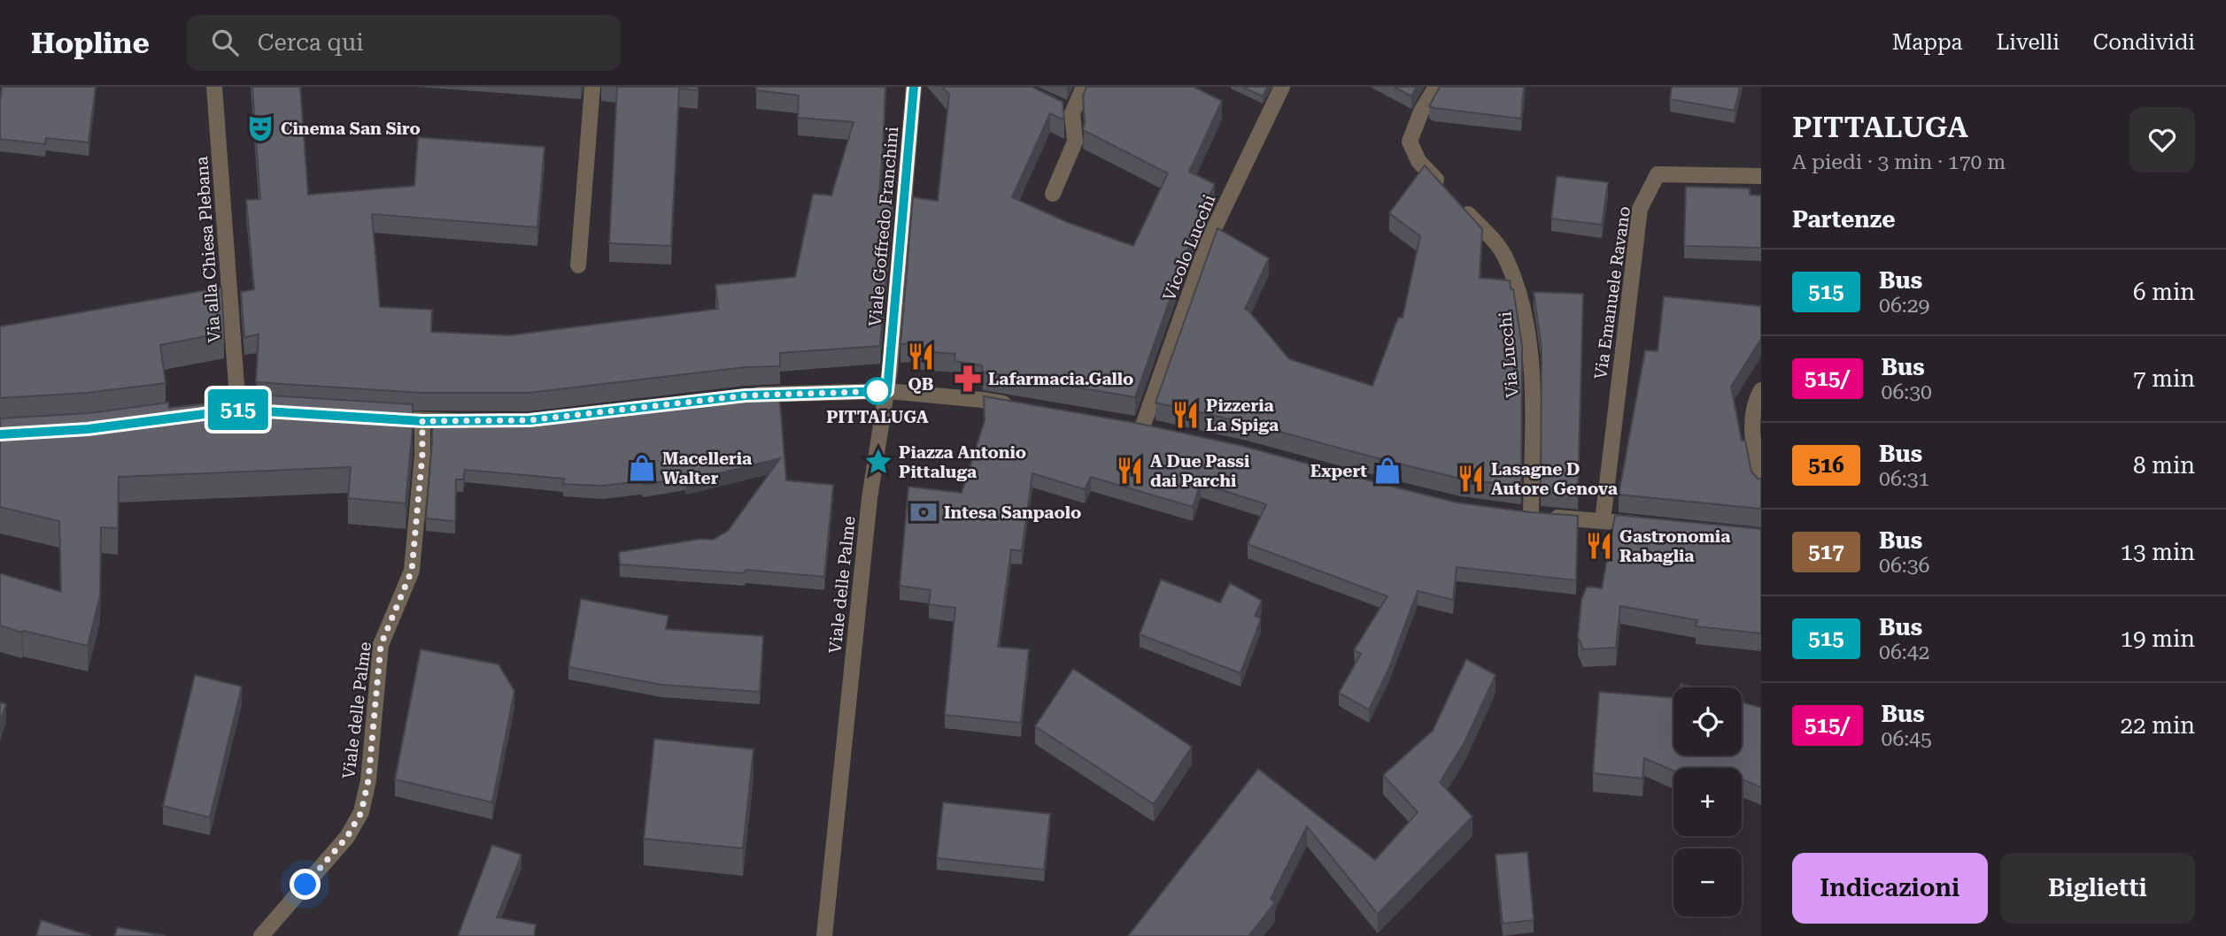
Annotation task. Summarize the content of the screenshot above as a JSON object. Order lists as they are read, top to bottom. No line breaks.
{"streets":{"street":["Viale Goffredo Franchini","Vicolo Lucchi","Via alla Chiesa Plebana","Via Emanuele Ravano","Via Lucchi","Viale delle Palme"]},"crossings":[["Viale Goffredo Franchini","Viale delle Palme"],["Via Emanuele Ravano","Via Lucchi"]],"places":{"theatre":["Cinema San Siro"],"restaurant":["QB","Pizzeria La Spiga","A Due Passi dai Parchi","Lasagne D Autore Genova","Gastronomia Rabaglia"],"pharmacy":["Lafarmacia.Gallo"],"other":["PITTALUGA"],"place":["Piazza Antonio Pittaluga"],"shop":["Macelleria Walter","Expert"],"bank":["Intesa Sanpaolo"]},"lines":["bus line 515"],"page":{"header":"Hopline","search":"Cerca qui","nav":["Mappa","Livelli","Condividi"],"on_map":"515","heading":[["PITTALUGA","A piedi · 3 min · 170 m"],"Partenze"],"list":[{"mark":"515","name":"Bus","note":"06:29","value":"6 min"},{"mark":"515/","name":"Bus","note":"06:30","value":"7 min"},{"mark":"516","name":"Bus","note":"06:31","value":"8 min"},{"mark":"517","name":"Bus","note":"06:36","value":"13 min"},{"mark":"515","name":"Bus","note":"06:42","value":"19 min"},{"mark":"515/","name":"Bus","note":"06:45","value":"22 min"}],"map_buttons":["+","−"],"buttons":["Indicazioni","Biglietti"]}}
